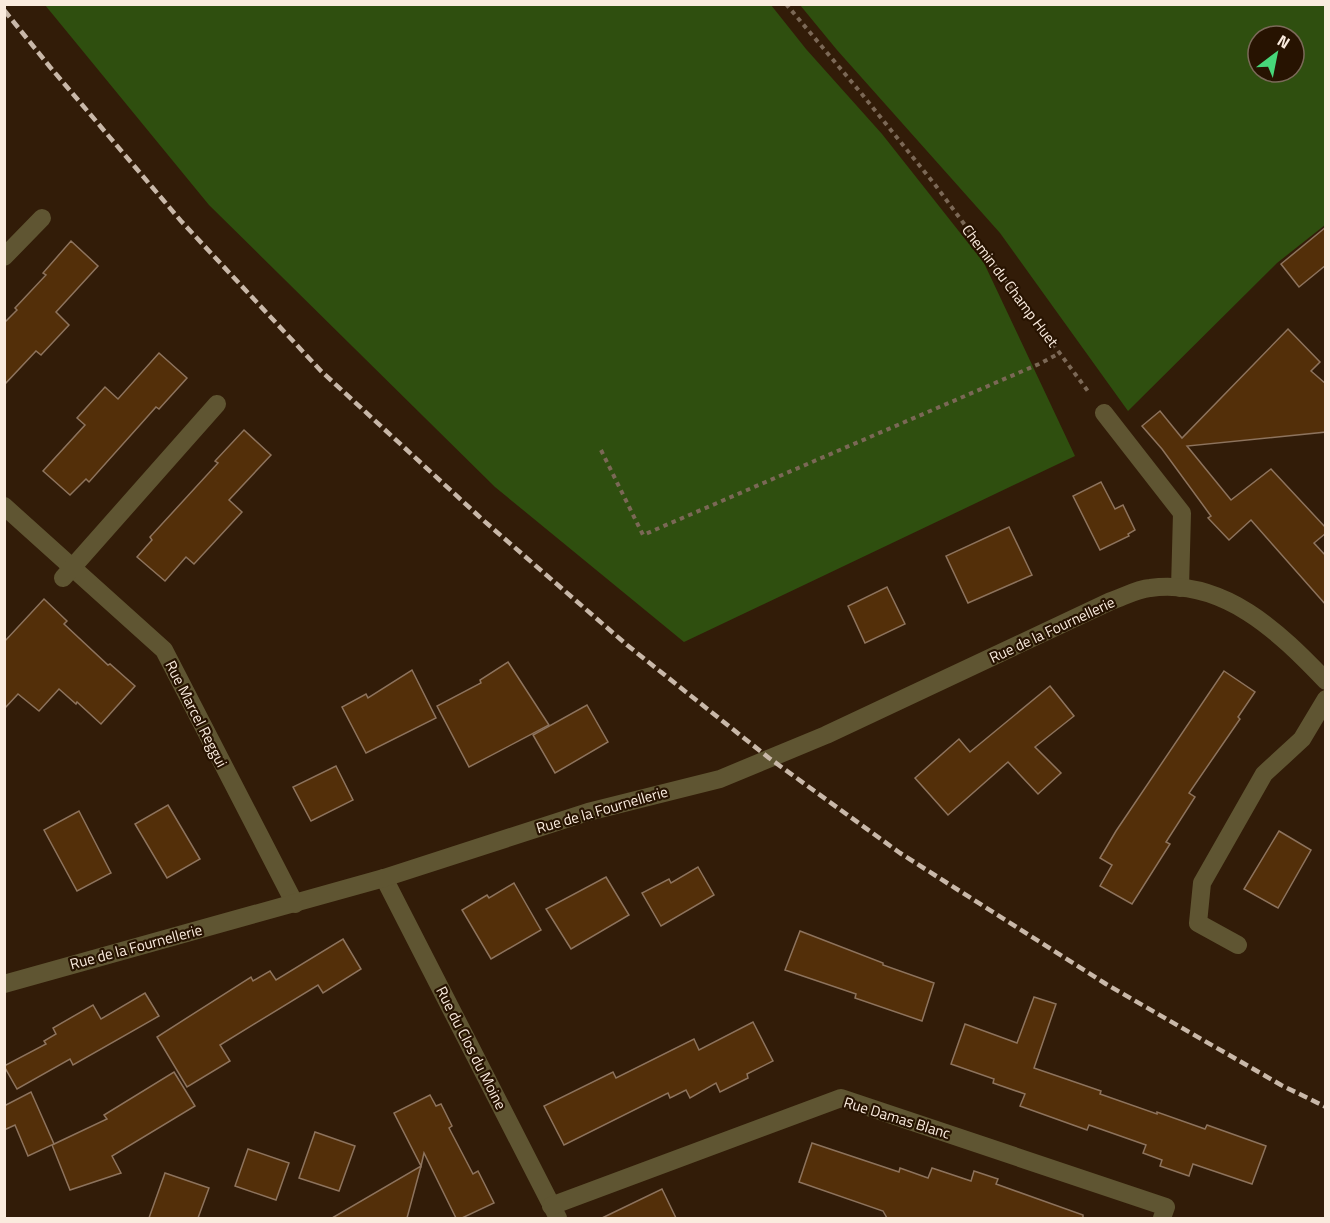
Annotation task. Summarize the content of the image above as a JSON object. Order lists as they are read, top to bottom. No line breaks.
{"streets":{"street":["Rue de la Fournellerie","Rue Marcel Reggui","Rue du Clos du Moine","Rue Damas Blanc"],"path":["Chemin du Champ Huet"]},"crossings":[["Rue de la Fournellerie","Rue Marcel Reggui"],["Rue de la Fournellerie","Rue du Clos du Moine"],["Rue du Clos du Moine","Rue Damas Blanc"]],"north":"top right"}
